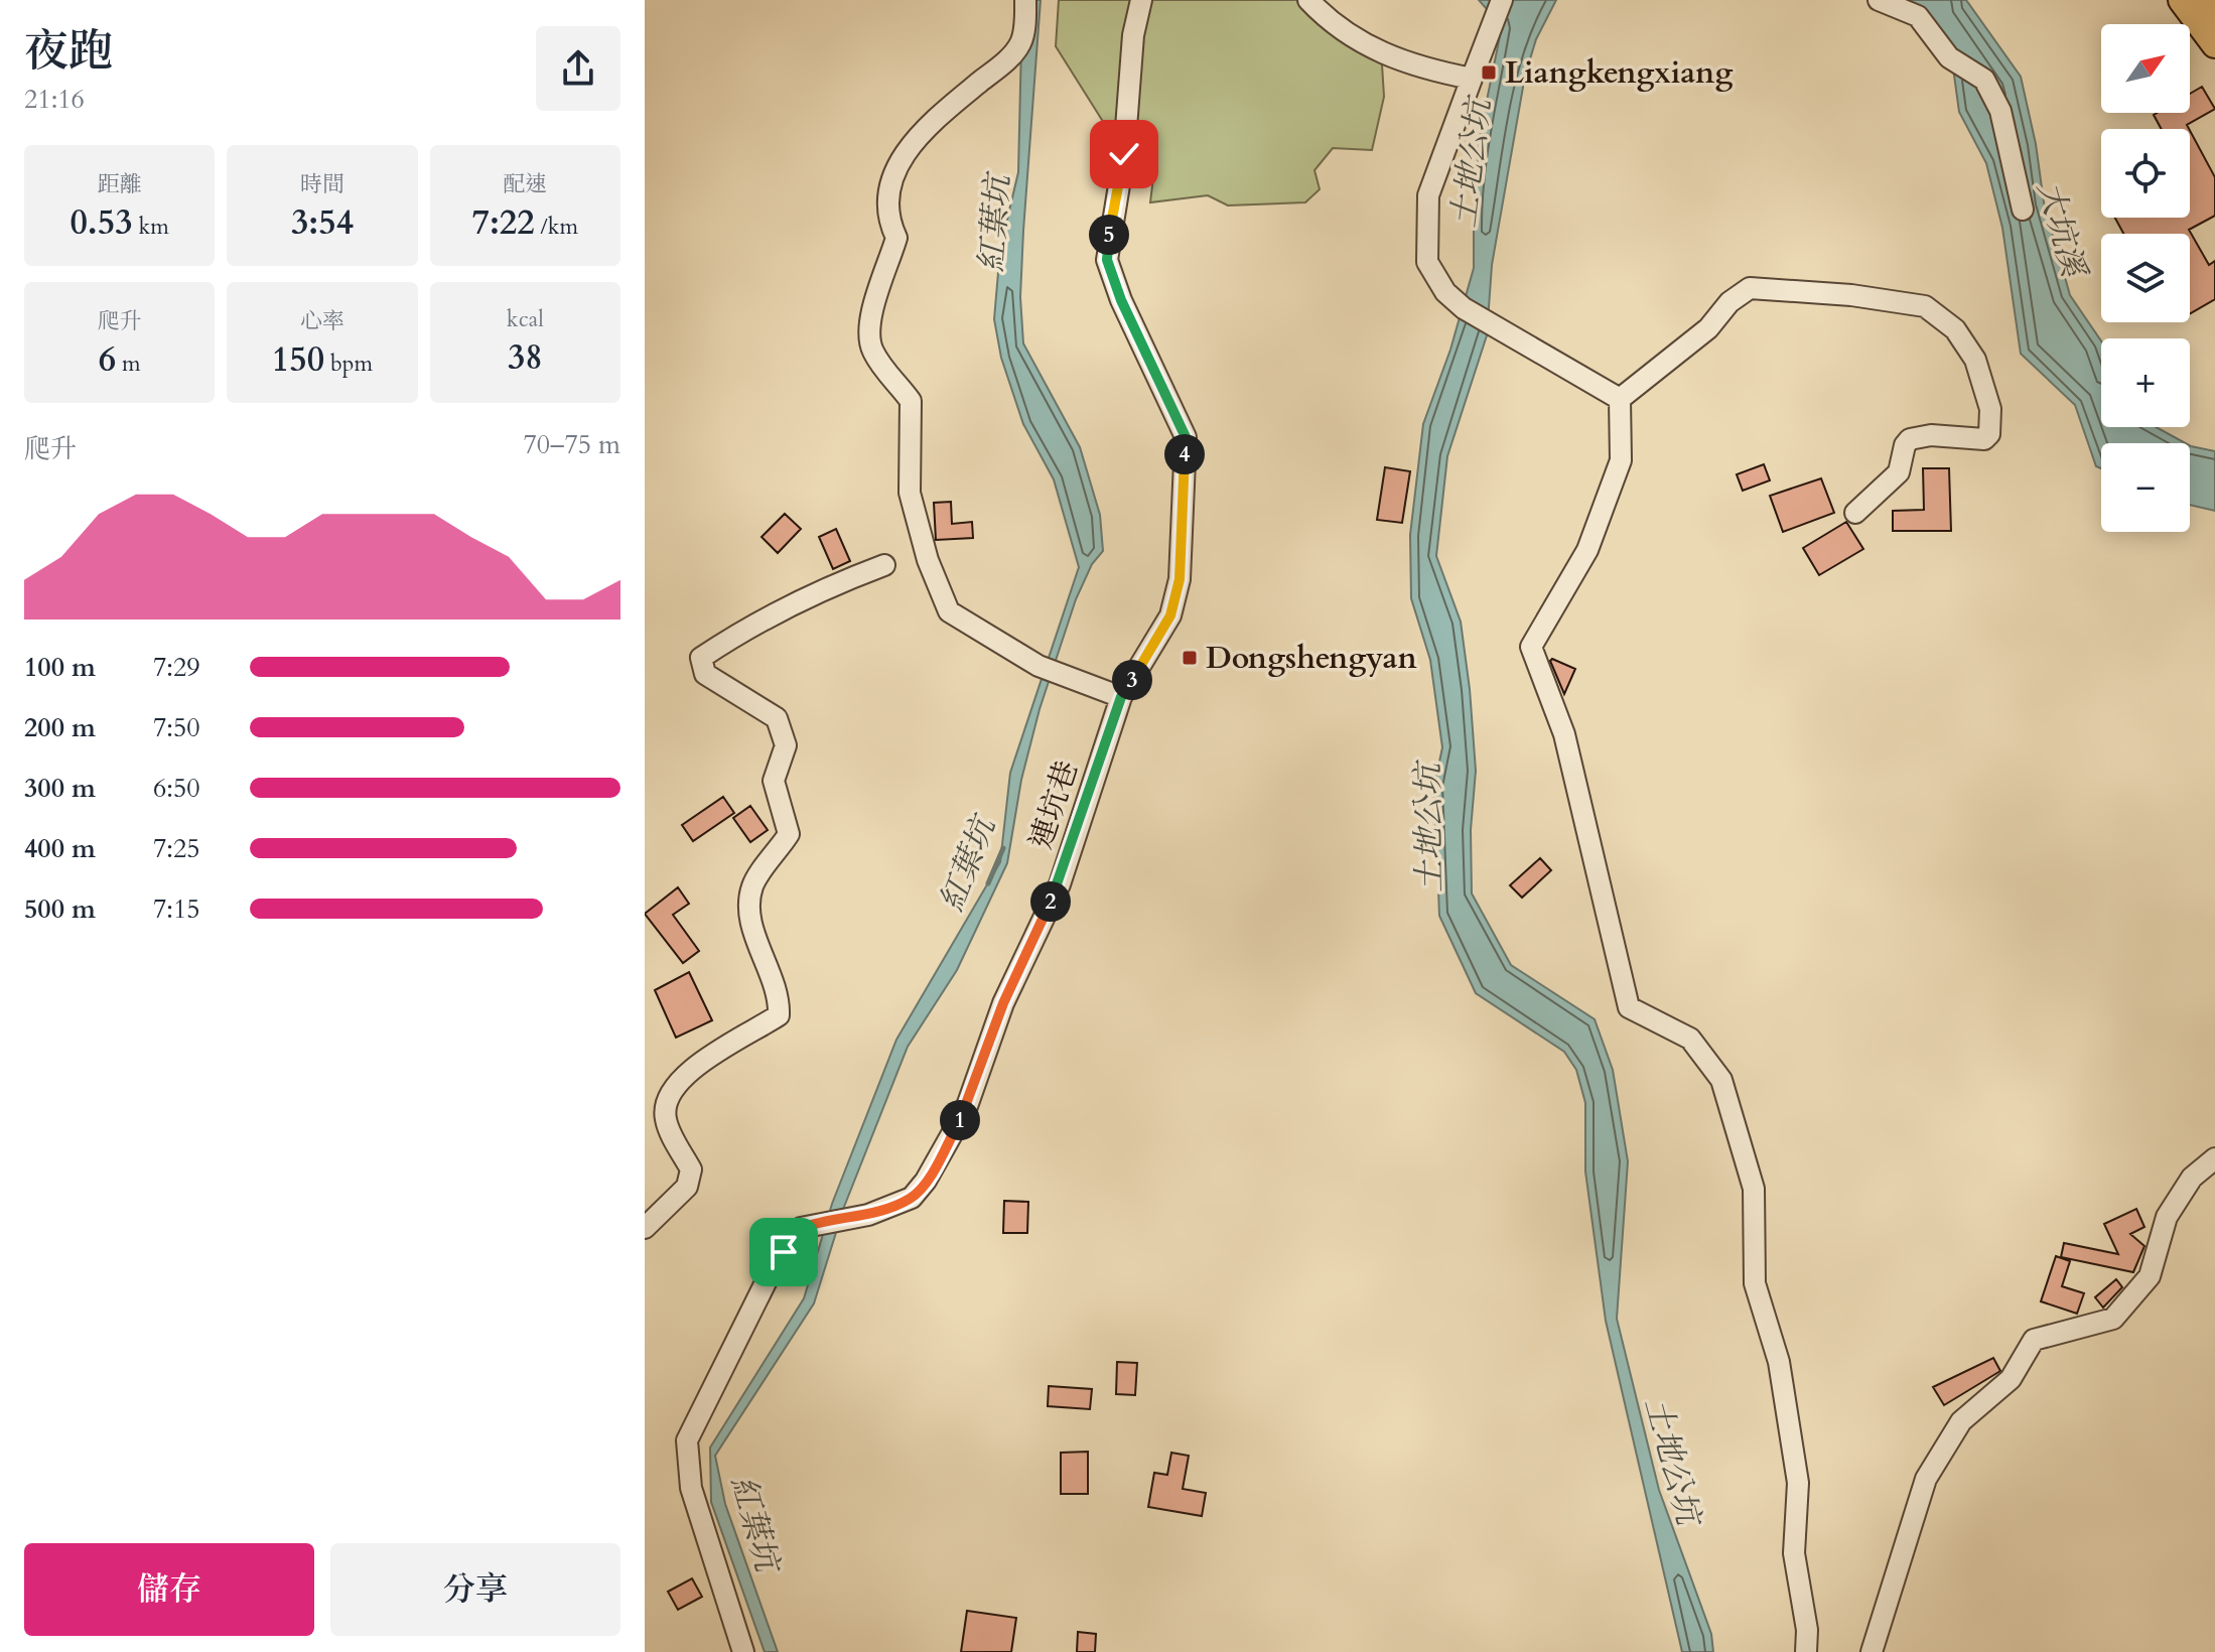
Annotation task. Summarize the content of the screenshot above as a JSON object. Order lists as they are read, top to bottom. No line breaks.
{"streets":{"street":["連坑巷"]},"water":["土地公坑","紅葉坑","大坑溪"],"places":{"transit":["Liangkengxiang","Dongshengyan"]},"north":"top right","page":{"heading":["夜跑","21:16"],"map_buttons":["+","−"],"stats":[["距離","0.53 km"],["時間","3:54"],["配速","7:22 /km"],["爬升","6 m"],["心率","150 bpm"],["kcal","38"]],"pins":["5","4","3","2","1"],"chart":["爬升","70–75 m"],"list":[{"name":"100 m","note":"7:29"},{"name":"200 m","note":"7:50"},{"name":"300 m","note":"6:50"},{"name":"400 m","note":"7:25"},{"name":"500 m","note":"7:15"}],"buttons":["儲存","分享"]}}
